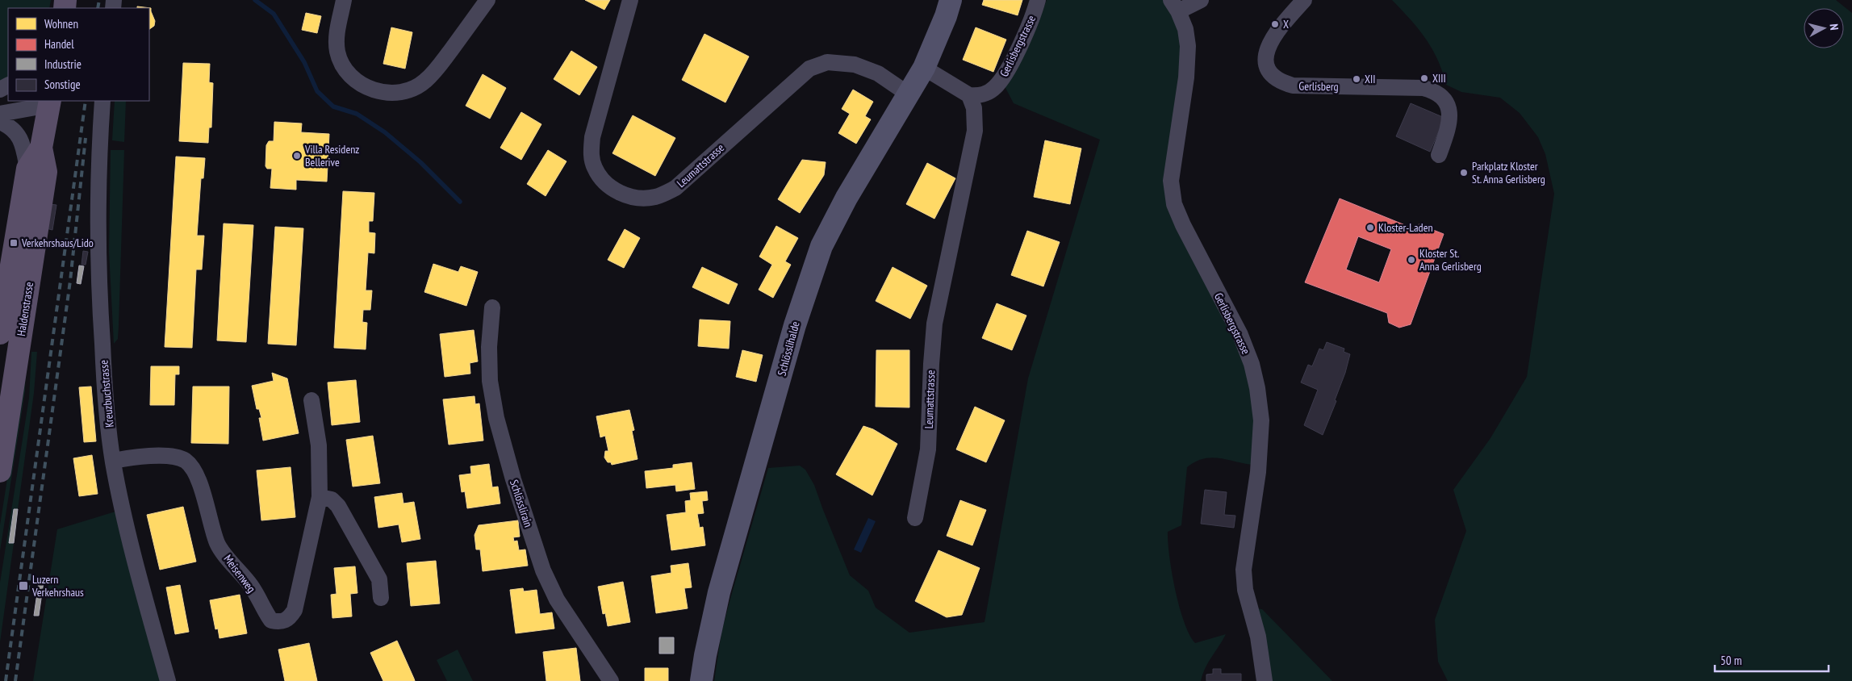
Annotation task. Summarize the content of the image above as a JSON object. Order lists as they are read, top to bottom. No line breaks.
{"streets":{"main road":["Haldenstrasse","Schlösslihalde"],"street":["Gerlisbergstrasse","Gerlisberg","Leumattstrasse","Kreuzbuchstrasse","Schlösslirain","Meisenweg"]},"crossings":[["Gerlisbergstrasse","Leumattstrasse"],["Leumattstrasse","Schlösslihalde"],["Kreuzbuchstrasse","Meisenweg"]],"places":{"other":["X","XIII","XII","Villa Residenz Bellerive","Parkplatz Kloster St. Anna Gerlisberg","Kloster-Laden","Kloster St. Anna Gerlisberg"],"transit":["Verkehrshaus/Lido","Luzern Verkehrshaus"]},"legend":["Wohnen","Handel","Industrie","Sonstige"],"scale_bar":"50 m","north":"right"}
